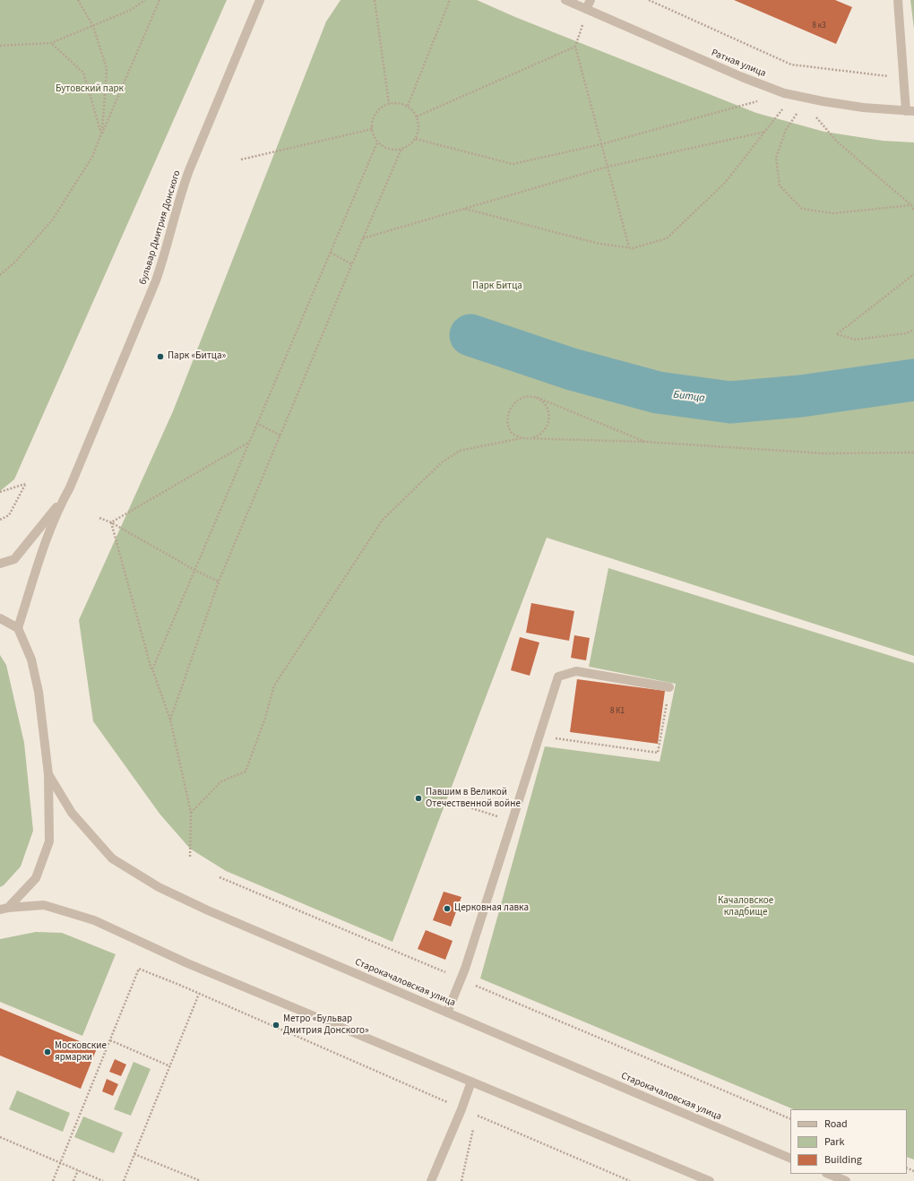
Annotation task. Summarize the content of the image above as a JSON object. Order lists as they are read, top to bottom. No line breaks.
{"streets":{"street":["Ратная улица","бульвар Дмитрия Донского","Старокачаловская улица"]},"water":["Битца"],"parks":["Бутовский парк","Парк Битца","Качаловское кладбище"],"places":["Парк «Битца»","Павшим в Великой Отечественной войне","Церковная лавка","Метро «Бульвар Дмитрия Донского»","Московские ярмарки"],"house_numbers":["8 к3","8 К1"],"legend":["Road","Park","Building"]}
